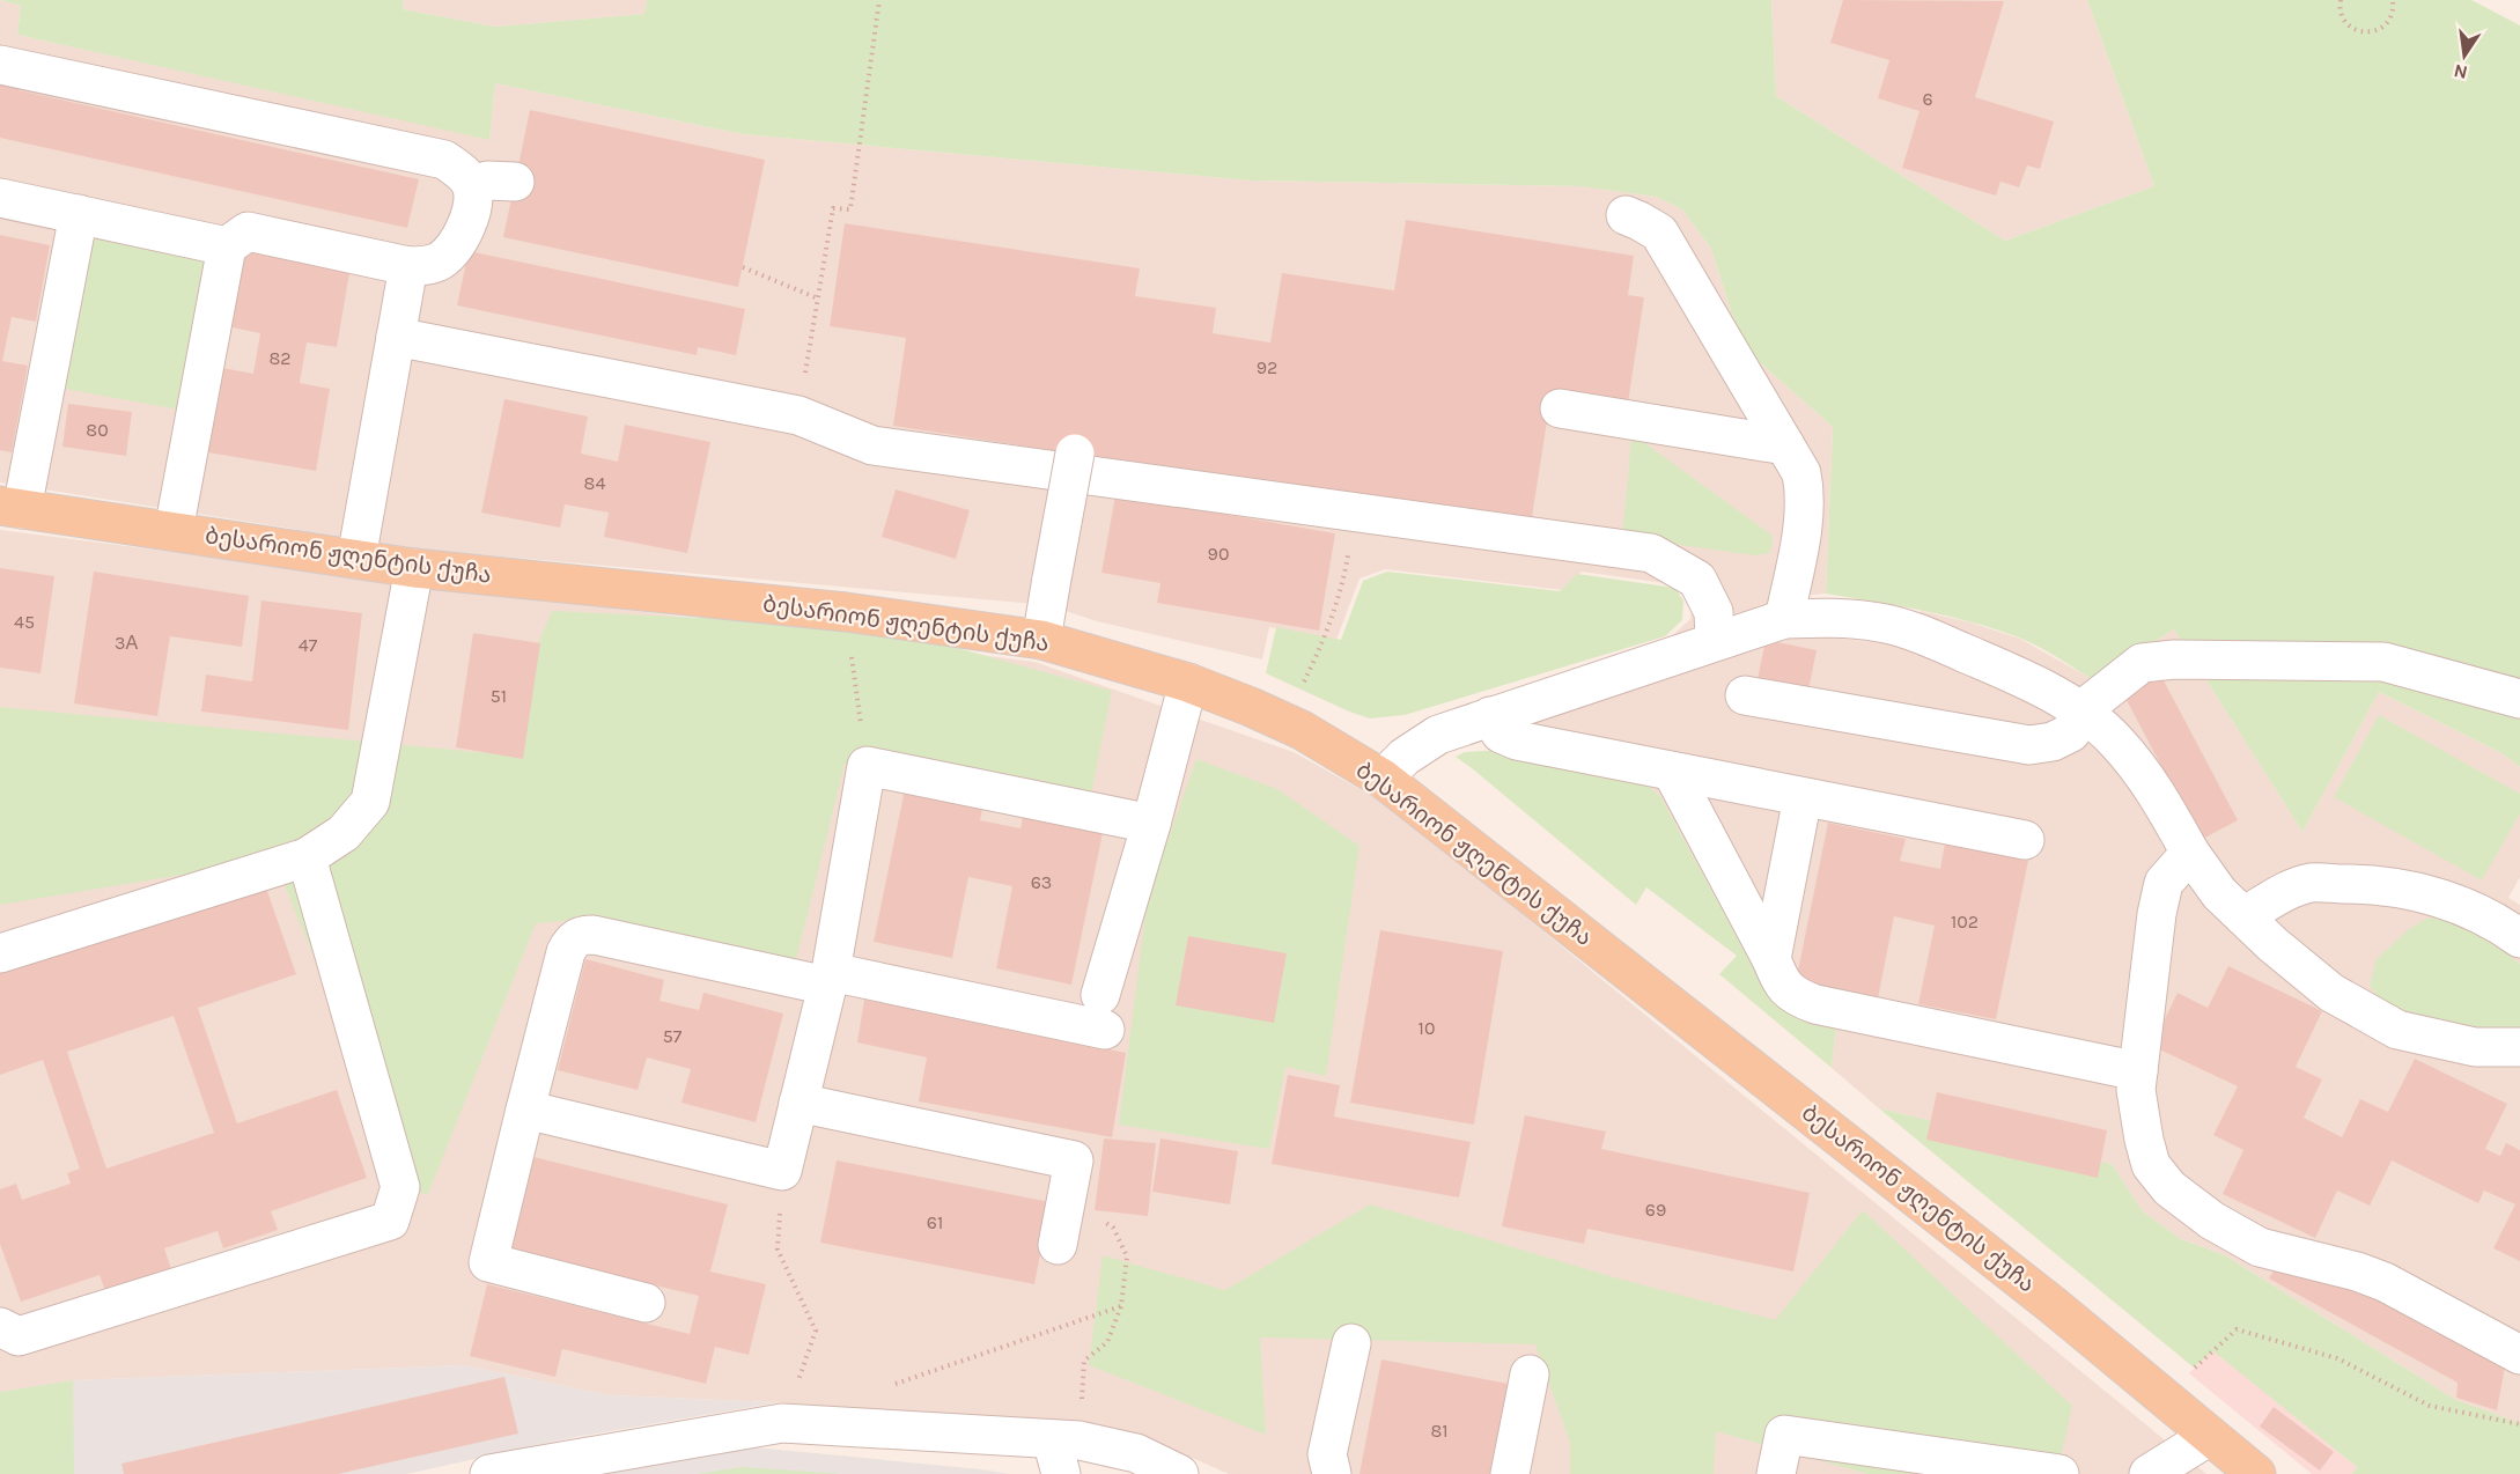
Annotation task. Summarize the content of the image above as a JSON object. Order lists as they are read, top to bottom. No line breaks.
{"streets":{"main road":["ბესარიონ ჟღენტის ქუჩა"]},"house_numbers":["6","82","92","80","84","90","45","3А","47","51","63","102","10","57","69","61","81"],"north":"bottom"}
